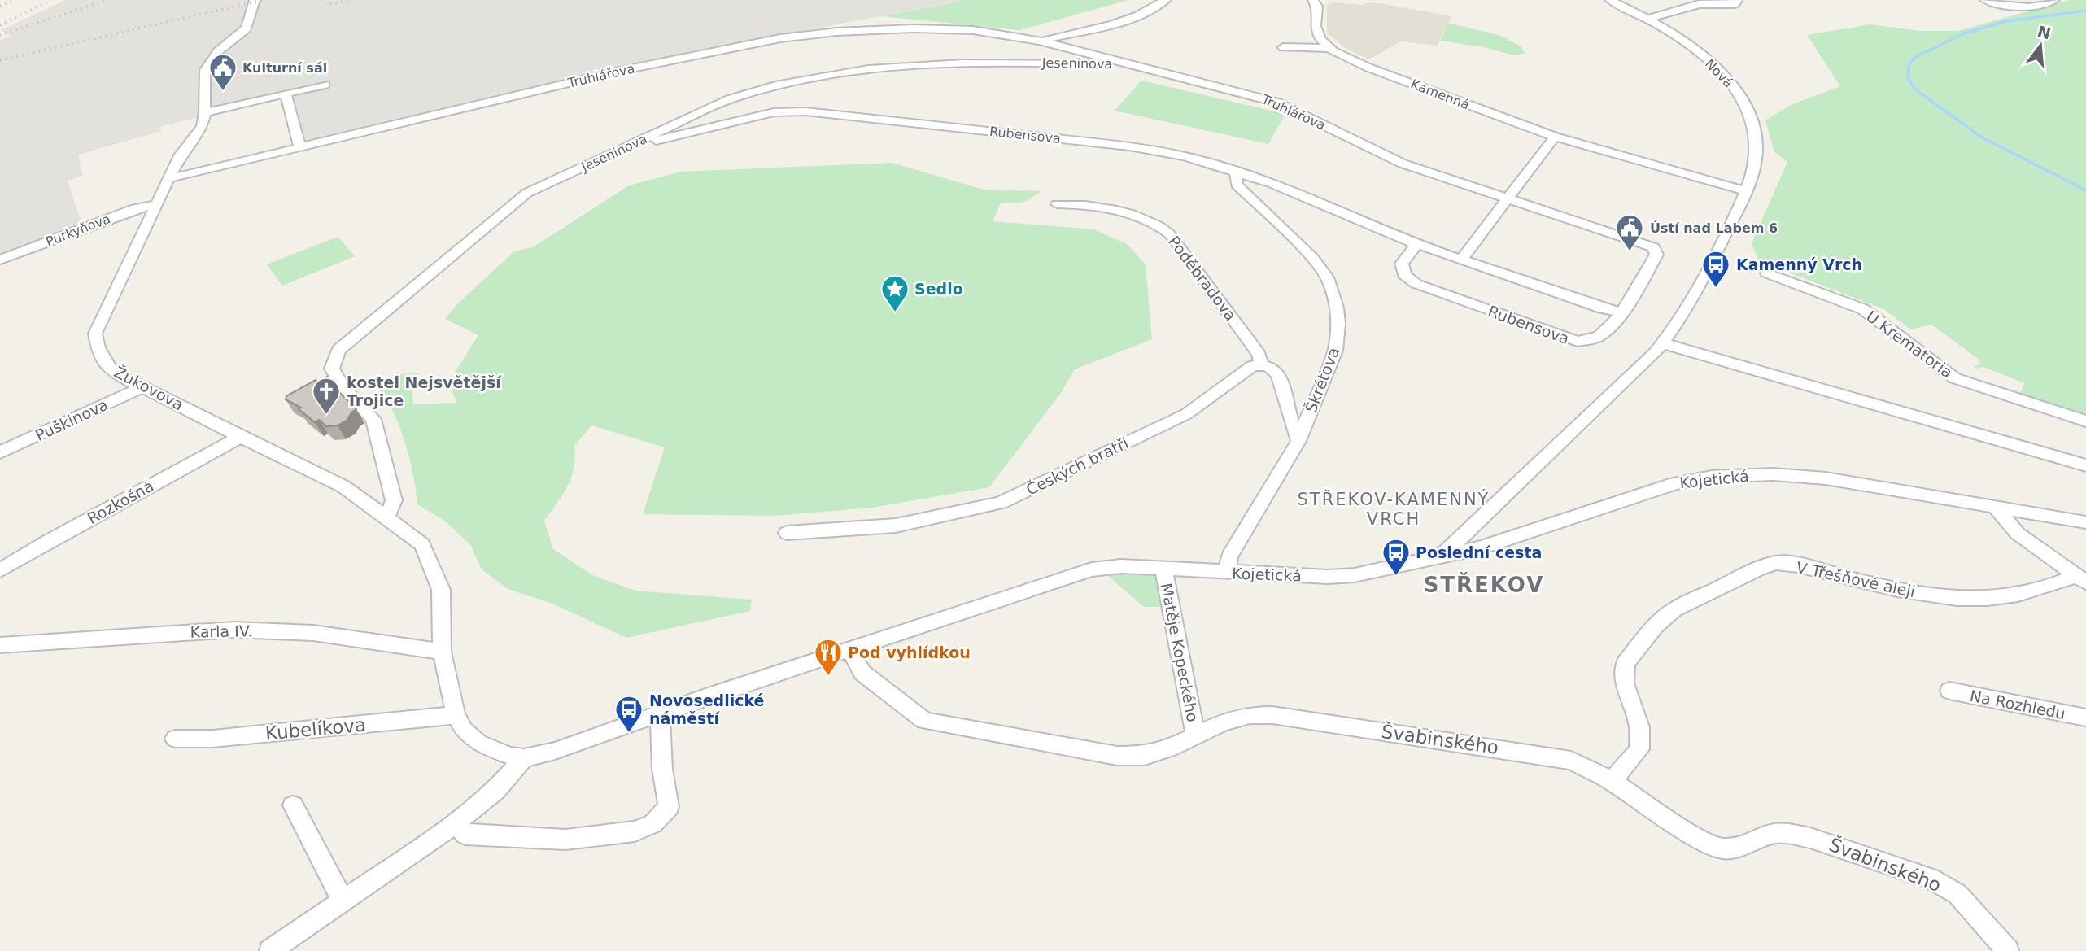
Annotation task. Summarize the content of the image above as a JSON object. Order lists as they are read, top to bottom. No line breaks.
{"streets":{"street":["Jeseninova","Nová","Truhlářova","Kamenná","Rubensova","Purkyňova","Poděbradova","U Krematoria","Škrétova","Žukovova","Puškinova","Českých bratří","Kojetická","Rozkošná","V Třešňové aleji","Karla IV.","Matěje Kopeckého","Na Rozhledu","Kubelíkova","Švabinského"]},"crossings":[["Jeseninova","Truhlářova"],["Jeseninova","Rubensova"],["Jeseninova","Žukovova"],["Truhlářova","Rubensova"],["Truhlářova","Žukovova"],["Rubensova","Škrétova"],["Purkyňova","Žukovova"],["Poděbradova","Českých bratří"],["Škrétova","Kojetická"],["Žukovova","Puškinova"],["Žukovova","Rozkošná"],["Žukovova","Karla IV."],["Kojetická","Matěje Kopeckého"],["Kojetická","Švabinského"],["V Třešňové aleji","Švabinského"],["Matěje Kopeckého","Švabinského"]],"districts":["STŘEKOV-KAMENNÝ VRCH","STŘEKOV"],"places":{"public building":["Kulturní sál","Ústí nad Labem 6"],"bus stop":["Kamenný Vrch","Poslední cesta","Novosedlické náměstí"],"place":["Sedlo"],"church":["kostel Nejsvětější Trojice"],"restaurant":["Pod vyhlídkou"]},"north":"top"}
